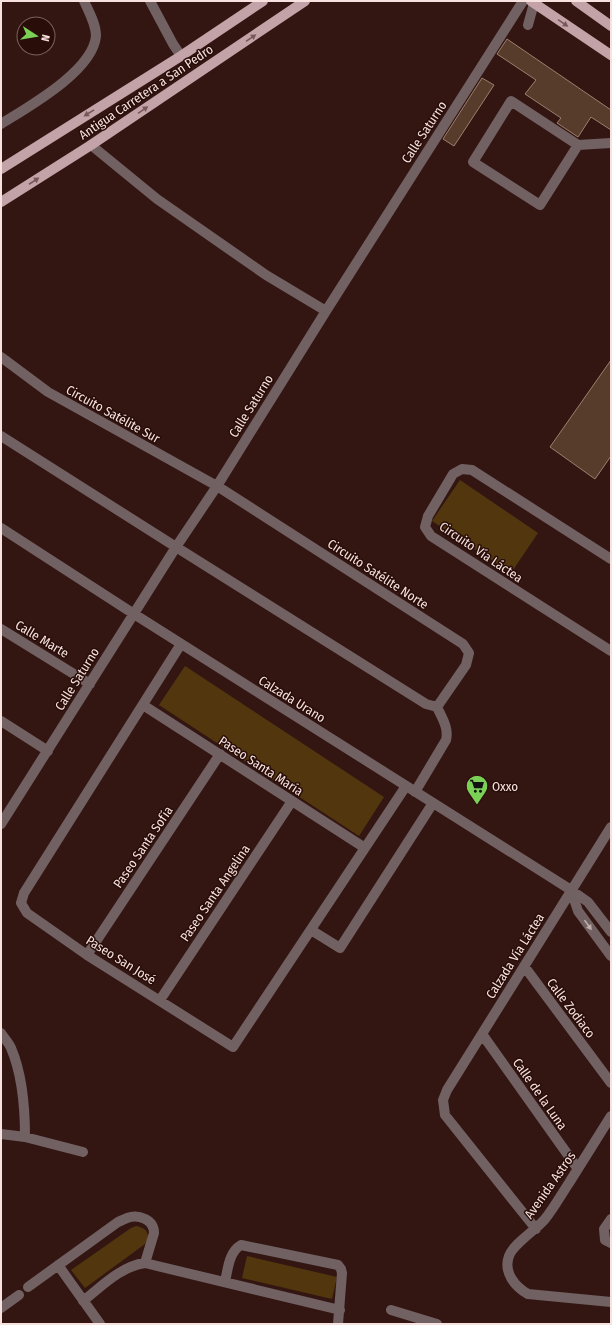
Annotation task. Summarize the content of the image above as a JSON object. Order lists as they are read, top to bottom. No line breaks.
{"streets":{"main road":["Antigua Carretera a San Pedro"],"street":["Calle Saturno","Circuito Satélite Sur","Circuito Vía Láctea","Circuito Satélite Norte","Calle Marte","Calzada Urano","Paseo Santa María","Paseo Santa Sofía","Paseo Santa Angelina","Calzada Vía Láctea","Paseo San José","Calle Zodiaco","Calle de la Luna","Avenida Astros"]},"crossings":[["Calle Saturno","Circuito Satélite Sur"],["Calle Saturno","Circuito Satélite Norte"],["Calle Saturno","Calle Marte"],["Calle Saturno","Calzada Urano"],["Circuito Satélite Sur","Circuito Satélite Norte"],["Calzada Urano","Calzada Vía Láctea"],["Calzada Urano","Paseo San José"],["Paseo Santa María","Paseo Santa Sofía"],["Paseo Santa María","Paseo Santa Angelina"],["Paseo Santa María","Paseo San José"],["Paseo Santa Sofía","Paseo San José"],["Paseo Santa Angelina","Paseo San José"],["Calzada Vía Láctea","Calle Zodiaco"],["Calzada Vía Láctea","Calle de la Luna"],["Calzada Vía Láctea","Avenida Astros"],["Calle de la Luna","Avenida Astros"]],"places":{"supermarket":["Oxxo"]},"north":"right"}
